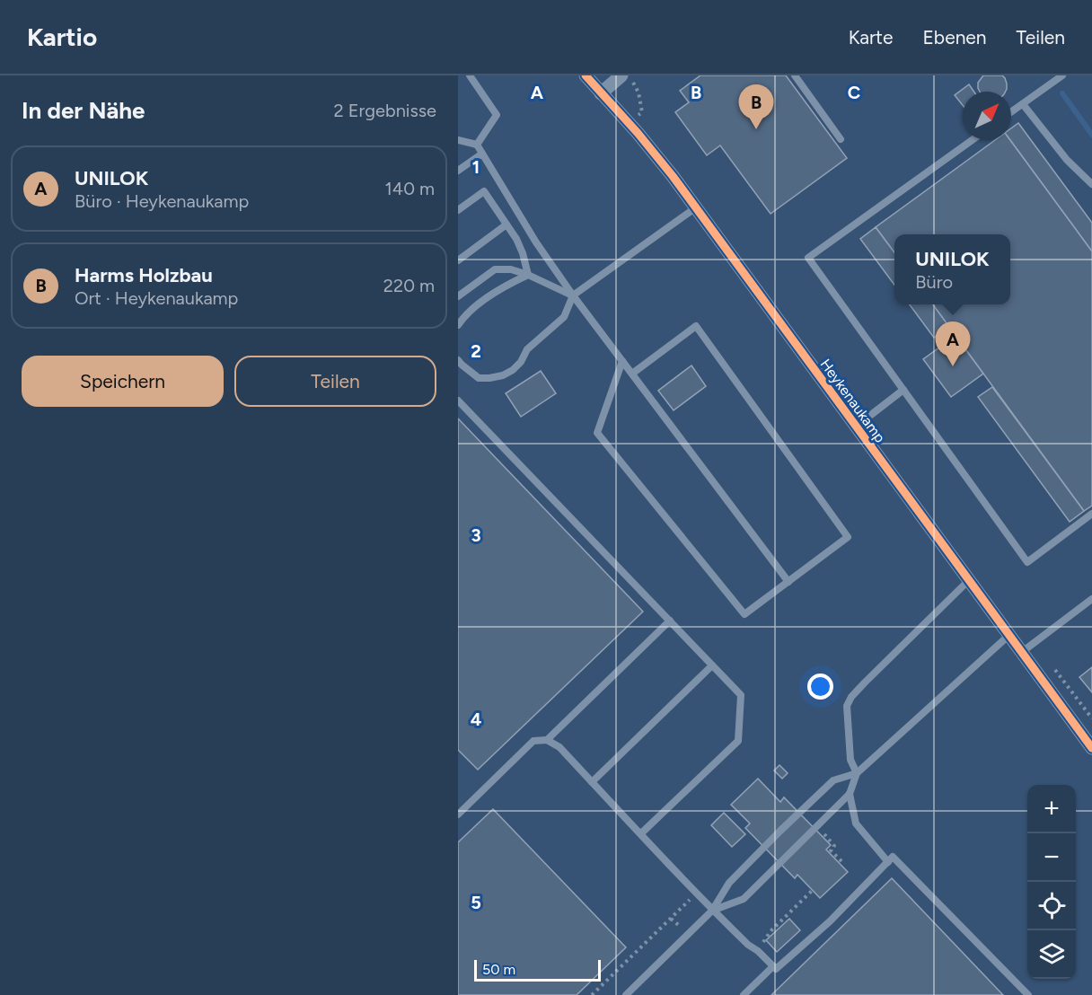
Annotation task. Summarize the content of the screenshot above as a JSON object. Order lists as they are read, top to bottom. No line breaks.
{"streets":{"street":["Heykenaukamp"]},"scale_bar":"50 m","north":"top right","page":{"header":"Kartio","nav":["Karte","Ebenen","Teilen"],"heading":["In der Nähe","2 Ergebnisse"],"pins":["B","A"],"list":[{"mark":"A","name":"UNILOK","note":"Büro · Heykenaukamp","value":"140 m"},{"mark":"B","name":"Harms Holzbau","note":"Ort · Heykenaukamp","value":"220 m"}],"popup":["UNILOK","Büro"],"buttons":["Speichern","Teilen"],"map_buttons":["+","−"],"scale":"50 m"},"grid":{"columns":["A","B","C"],"rows":["1","2","3","4","5"]}}
